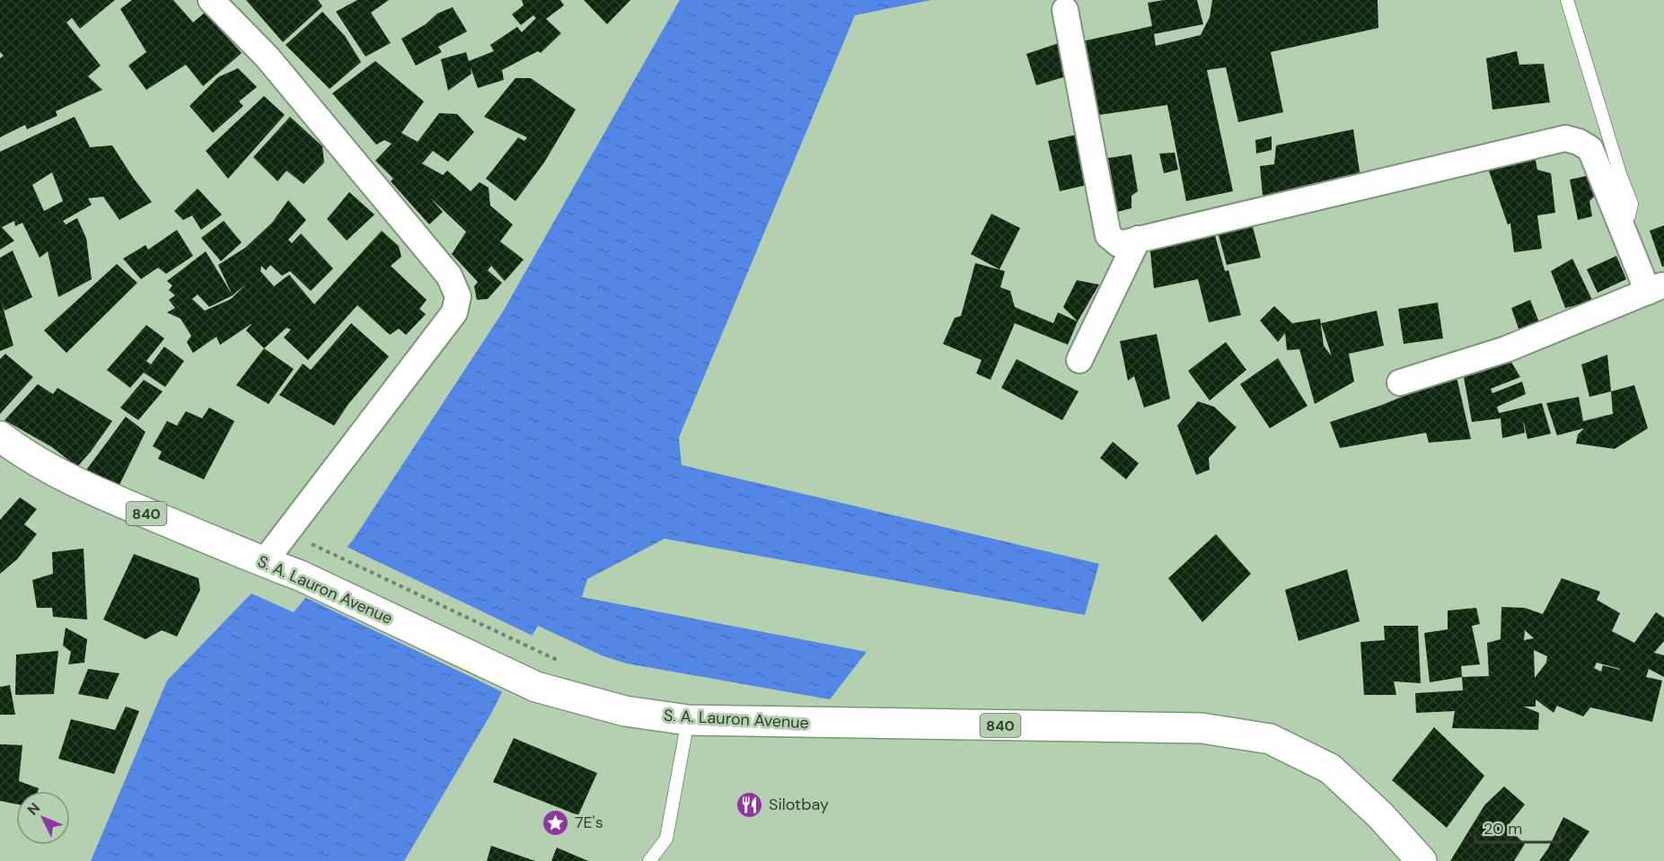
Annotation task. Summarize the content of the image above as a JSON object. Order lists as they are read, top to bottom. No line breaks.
{"streets":{"highway":["840","S. A. Lauron Avenue"]},"places":{"restaurant":["Silotbay"],"place":["7E's"]},"scale_bar":"20 m","north":"top left"}
